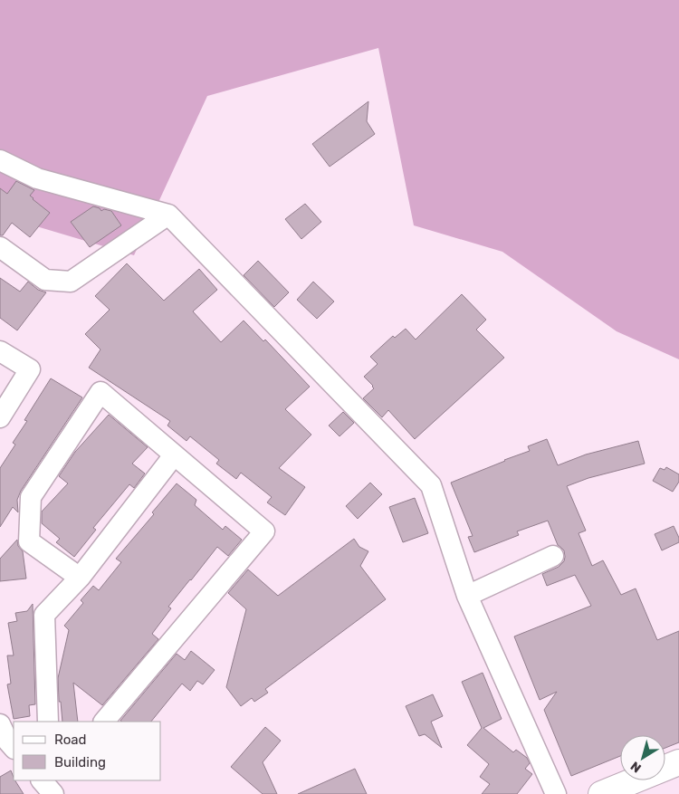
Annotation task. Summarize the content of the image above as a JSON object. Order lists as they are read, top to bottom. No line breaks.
{"legend":["Road","Building"],"north":"bottom left"}
